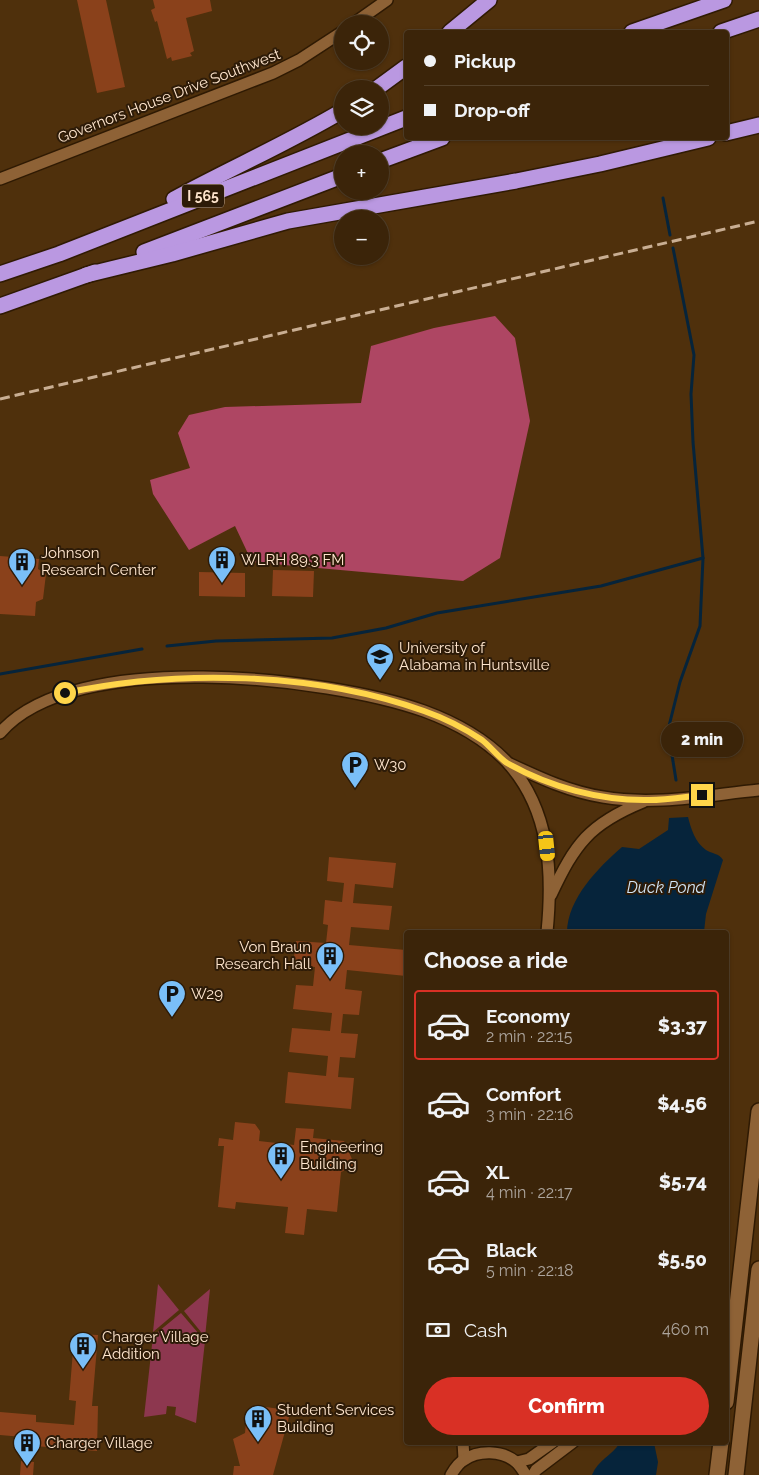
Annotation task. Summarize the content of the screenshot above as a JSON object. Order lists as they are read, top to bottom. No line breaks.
{"streets":{"highway":["I 565"],"street":["Governors House Drive Southwest"]},"water":["Duck Pond"],"places":{"building":["WLRH 89.3 FM","Johnson Research Center","Von Braun Research Hall","Engineering Building","Charger Village Addition","Student Services Building","Charger Village"],"school or university":["University of Alabama in Huntsville"],"parking":["W30","W29"]},"page":{"map_buttons":["+","−"],"banner":["Pickup","Drop-off"],"bubble":"2 min","heading":"Choose a ride","list":[{"name":"Economy","note":"2 min · 22:15","value":"$3.37"},{"name":"Comfort","note":"3 min · 22:16","value":"$4.56"},{"name":"XL","note":"4 min · 22:17","value":"$5.74"},{"name":"Black","note":"5 min · 22:18","value":"$5.50"}],"pay":["Cash","460 m"],"buttons":"Confirm"}}
